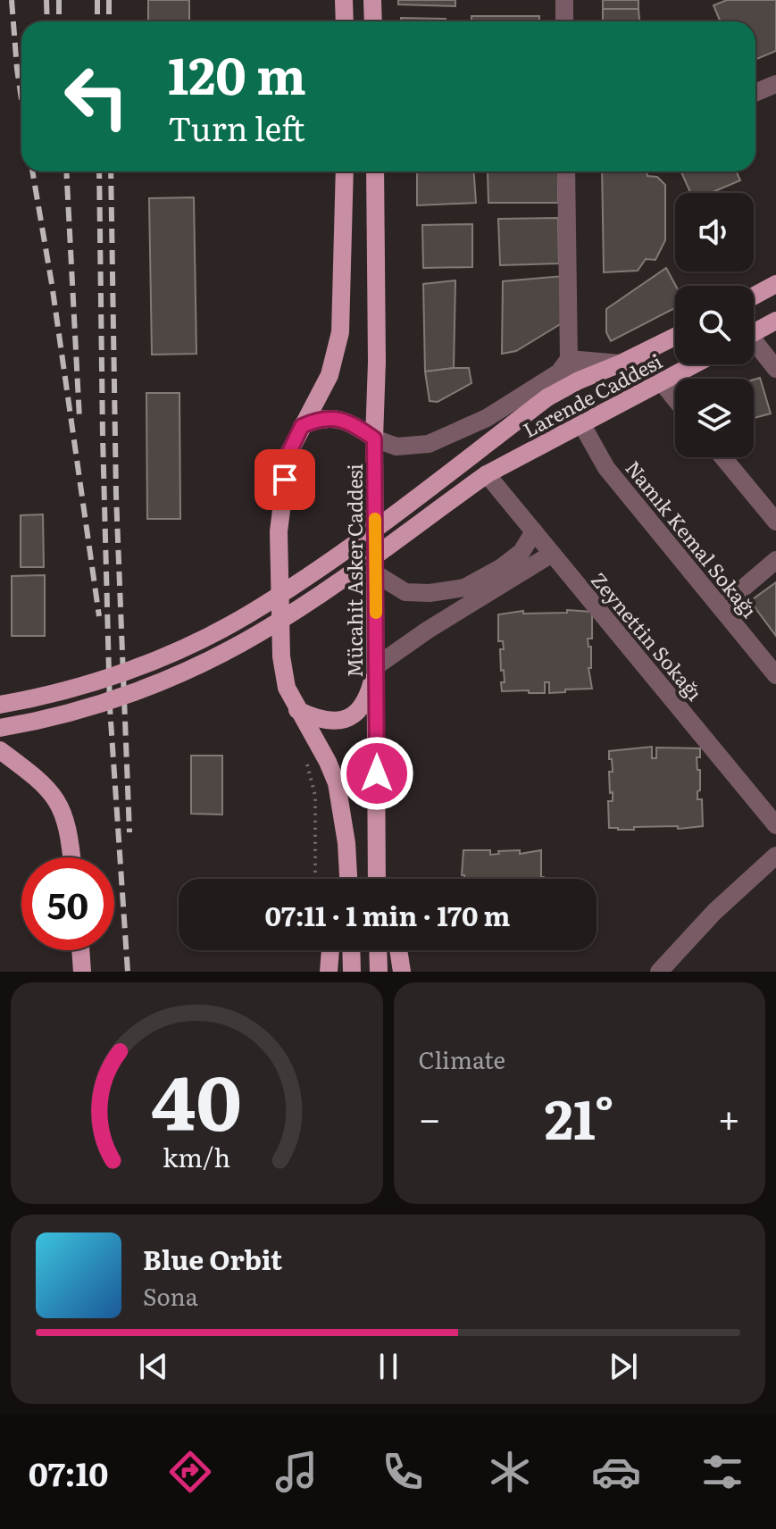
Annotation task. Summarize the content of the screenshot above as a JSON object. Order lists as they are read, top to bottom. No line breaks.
{"streets":{"main road":["Larende Caddesi","Mücahit Asker Caddesi"],"street":["Namık Kemal Sokağı","Zeynettin Sokağı"]},"crossings":[["Larende Caddesi","Namık Kemal Sokağı"],["Larende Caddesi","Zeynettin Sokağı"]],"page":{"turn":["120 m","Turn left"],"limit":"50","trip":"07:11 · 1 min · 170 m","tile":"Climate","heat":["−","21°","+"],"song":["Blue Orbit","Sona"],"tabs":"07:10","gauge":["40","km/h"]}}
